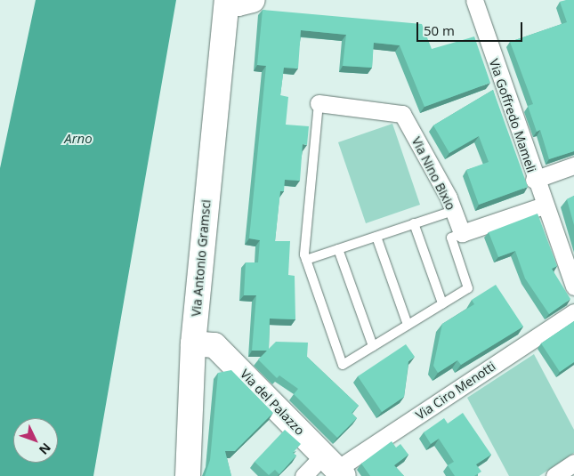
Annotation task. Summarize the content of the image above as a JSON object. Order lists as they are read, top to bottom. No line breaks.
{"streets":{"main road":["Via Antonio Gramsci","Via del Palazzo"],"street":["Via Goffredo Mameli","Via Nino Bixio","Via Ciro Menotti"]},"crossings":[["Via Antonio Gramsci","Via del Palazzo"],["Via Ciro Menotti","Via del Palazzo"]],"water":["Arno"],"scale_bar":"50 m","north":"bottom right"}
